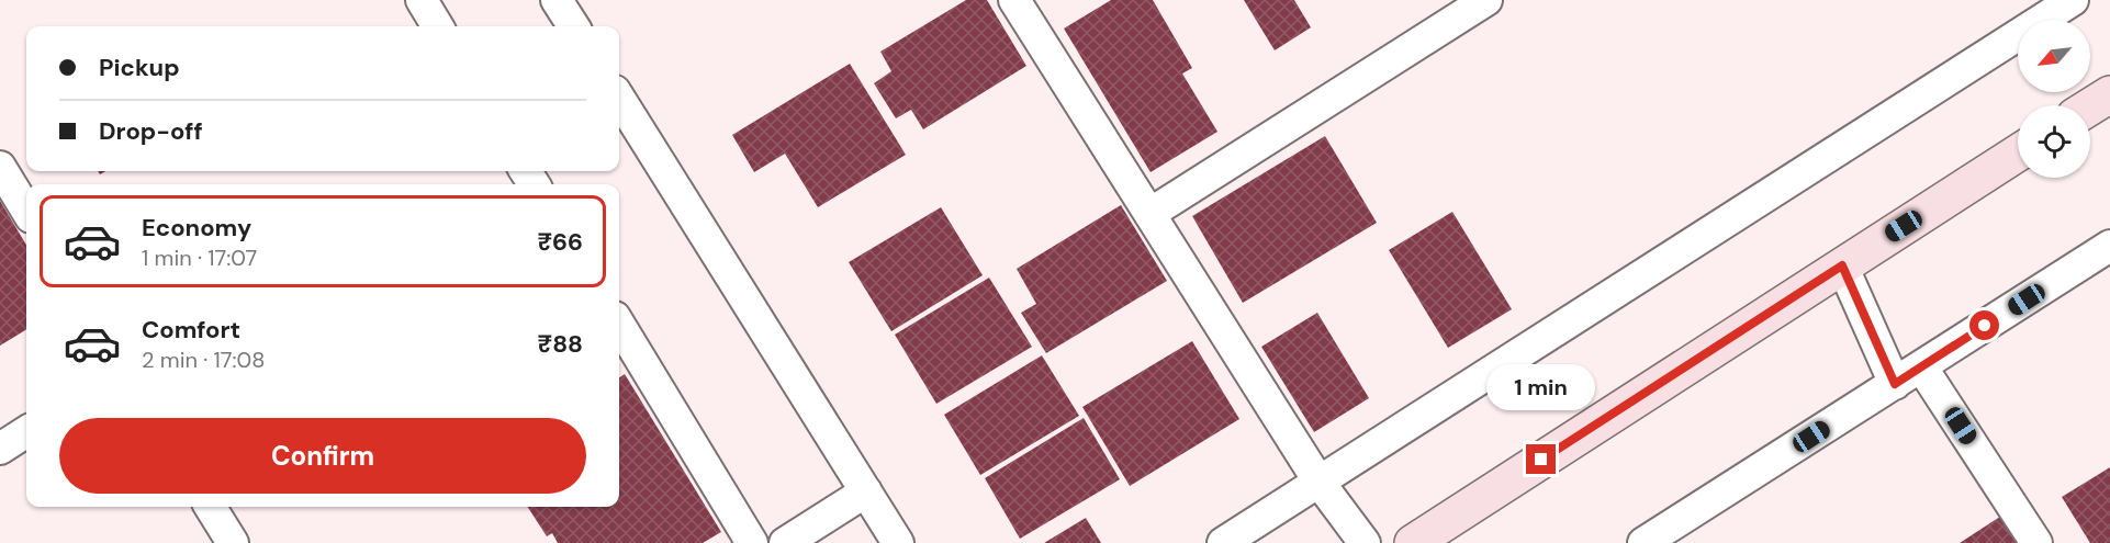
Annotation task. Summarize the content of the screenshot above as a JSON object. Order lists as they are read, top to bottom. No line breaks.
{"north":"bottom left","page":{"banner":["Pickup","Drop-off"],"list":[{"name":"Economy","note":"1 min · 17:07","value":"₹66"},{"name":"Comfort","note":"2 min · 17:08","value":"₹88"}],"bubble":"1 min","buttons":"Confirm"}}
